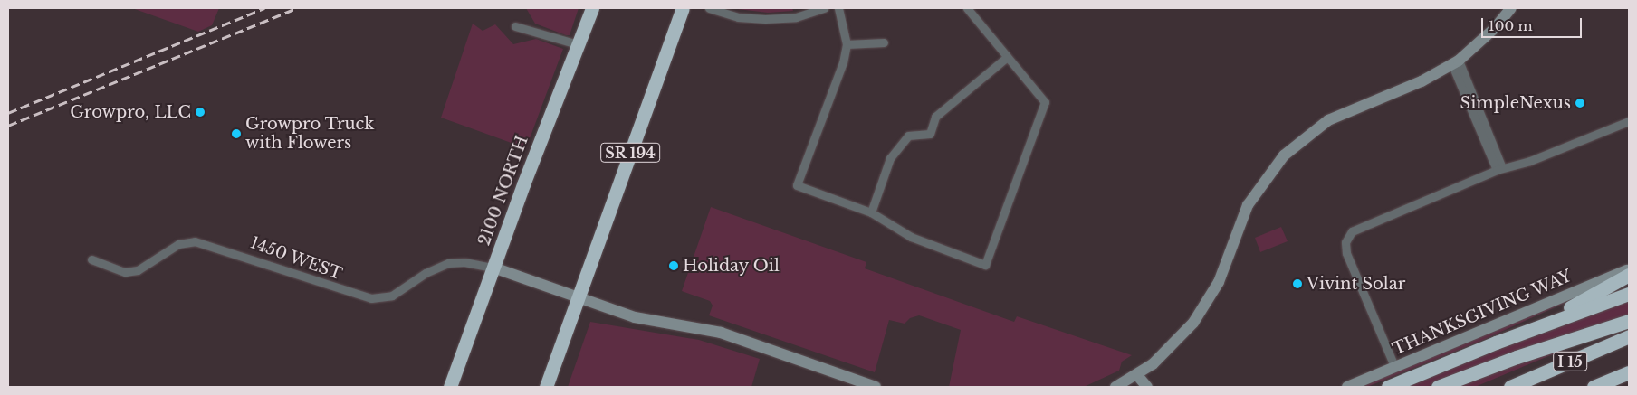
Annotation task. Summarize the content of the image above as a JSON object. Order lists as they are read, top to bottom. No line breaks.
{"streets":{"highway":["SR 194","2100 NORTH","I 15"],"street":["1450 WEST","THANKSGIVING WAY"]},"crossings":[["2100 NORTH","1450 WEST"]],"places":["SimpleNexus","Growpro, LLC","Growpro Truck with Flowers","Holiday Oil","Vivint Solar"],"scale_bar":"100 m"}
